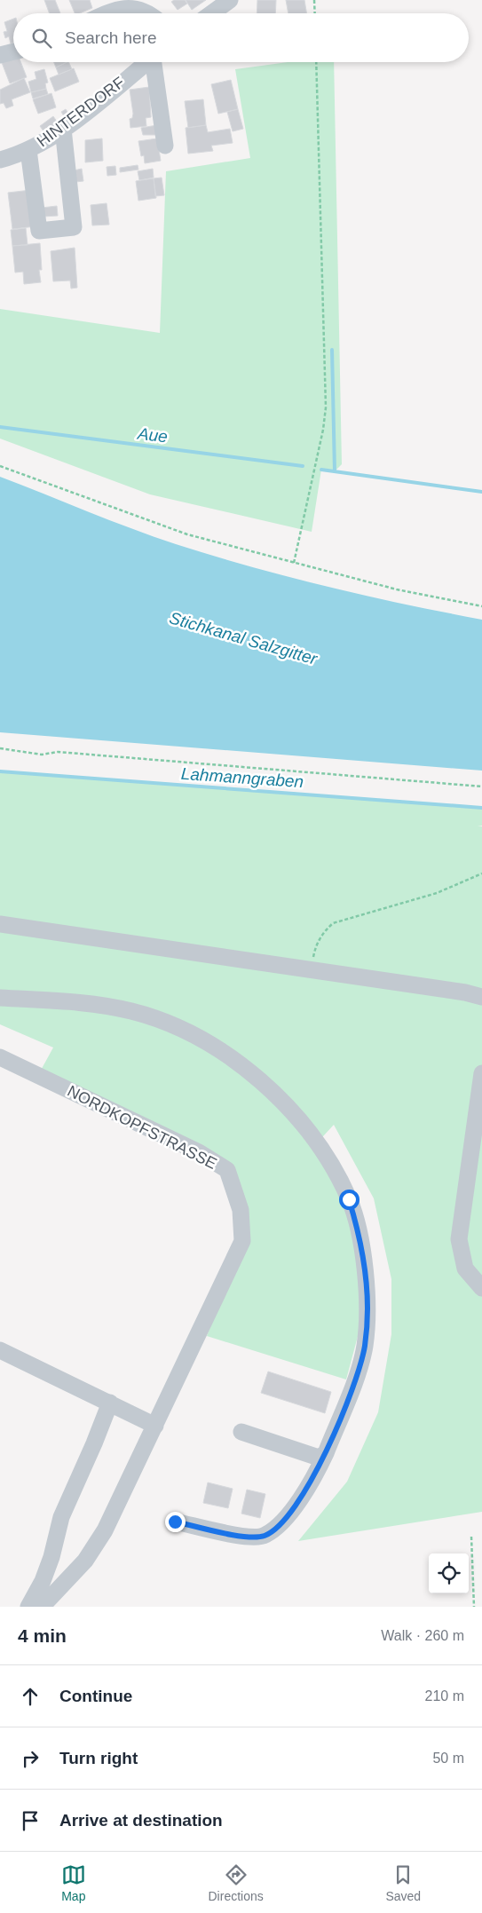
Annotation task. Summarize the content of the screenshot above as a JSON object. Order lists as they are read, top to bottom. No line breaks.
{"streets":{"street":["HINTERDORF","NORDKOPFSTRASSE"]},"water":["Aue","Stichkanal Salzgitter","Lahmanngraben"],"page":{"search":"Search here","heading":["4 min","Walk · 260 m"],"list":[["Continue","210 m"],["Turn right","50 m"],"Arrive at destination"],"nav":["Map","Directions","Saved"]}}
